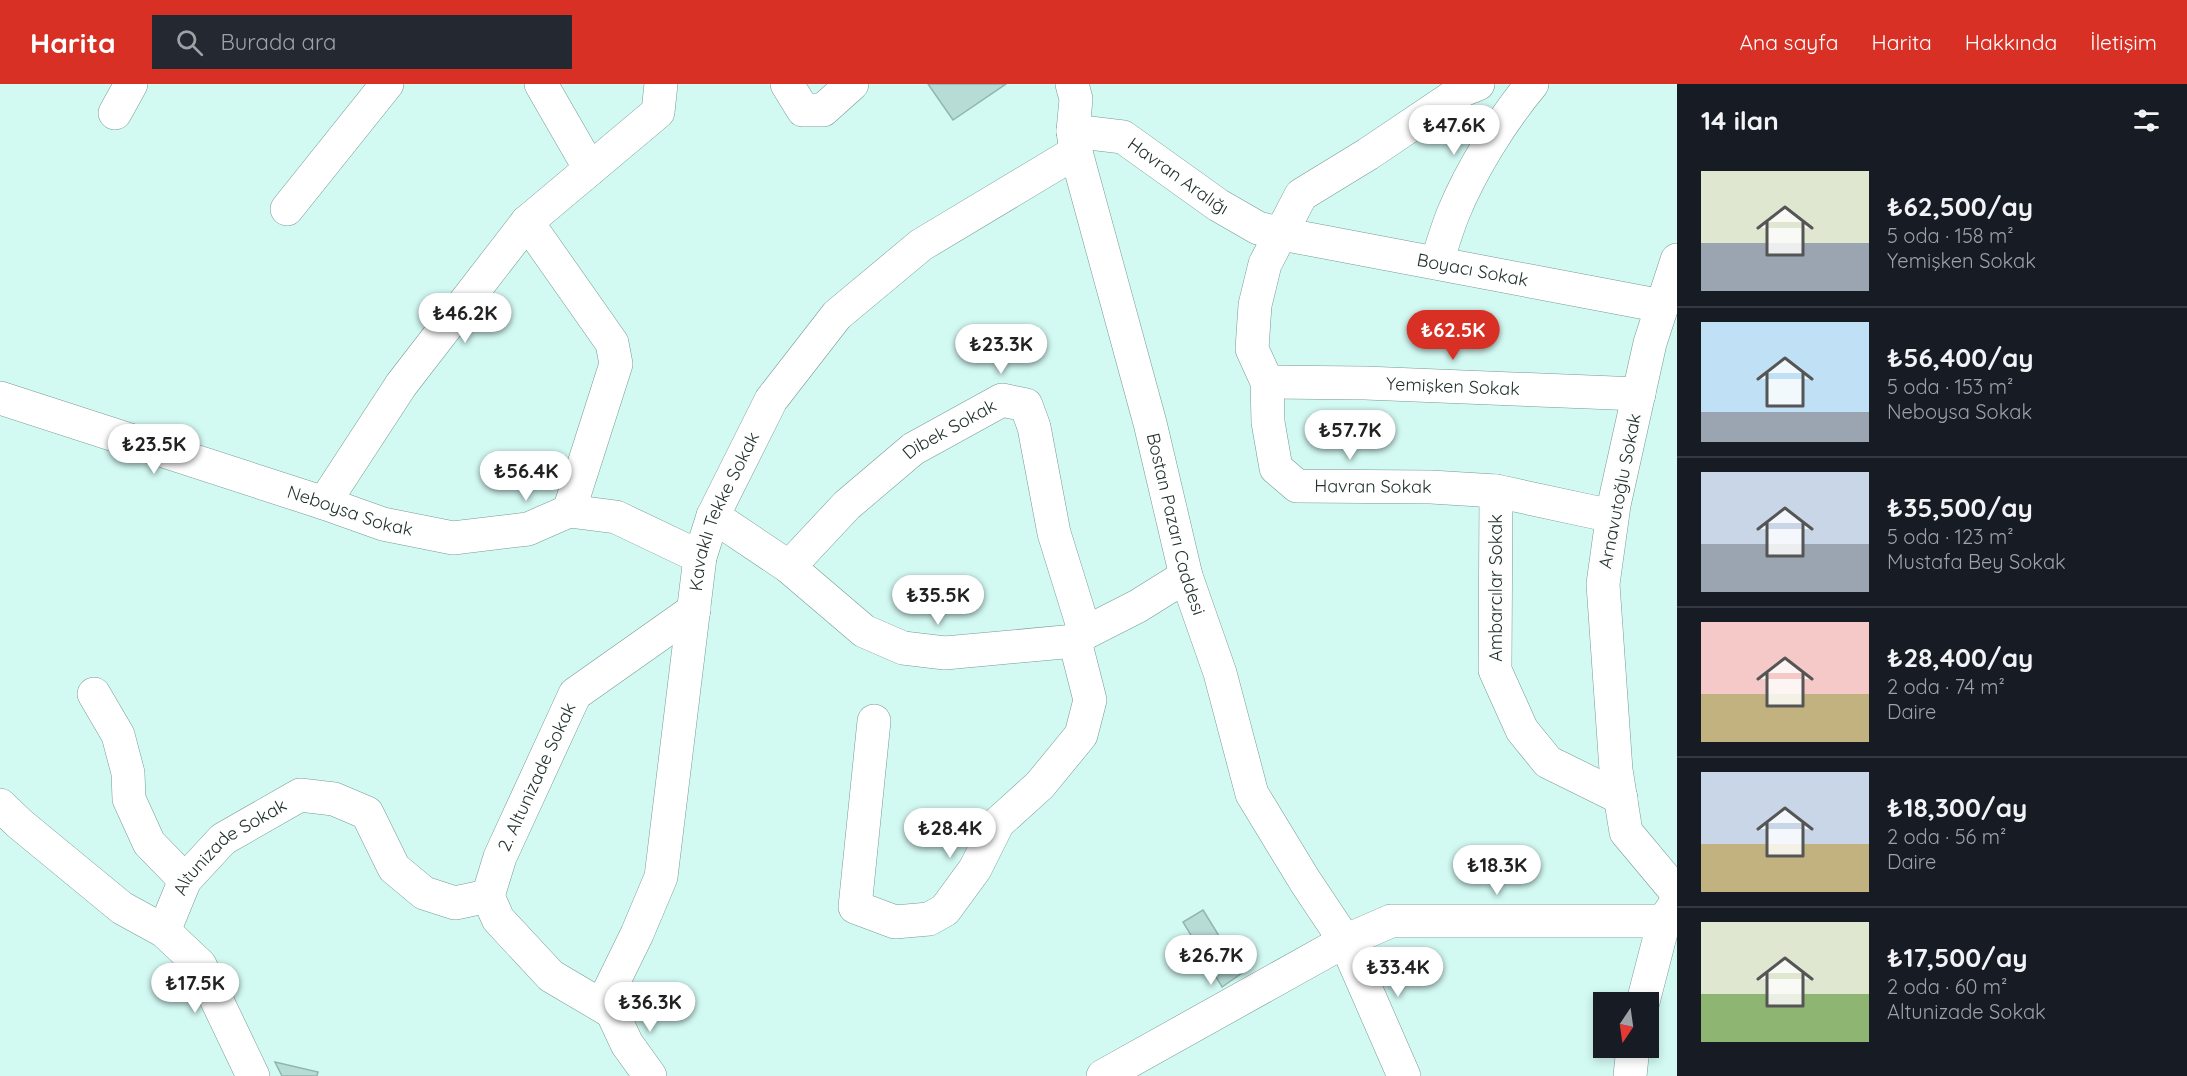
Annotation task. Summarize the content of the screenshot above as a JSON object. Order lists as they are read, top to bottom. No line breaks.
{"streets":{"street":["Havran Aralığı","Boyacı Sokak","Yemişken Sokak","Dibek Sokak","Havran Sokak","Arnavutoğlu Sokak","Neboysa Sokak","Kavaklı Tekke Sokak","Bostan Pazarı Caddesi","Ambarcılar Sokak","2. Altunizade Sokak","Altunizade Sokak"]},"crossings":[["Havran Aralığı","Boyacı Sokak"],["Havran Aralığı","Havran Sokak"],["Havran Aralığı","Kavaklı Tekke Sokak"],["Havran Aralığı","Bostan Pazarı Caddesi"],["Boyacı Sokak","Havran Sokak"],["Boyacı Sokak","Arnavutoğlu Sokak"],["Yemişken Sokak","Havran Sokak"],["Yemişken Sokak","Arnavutoğlu Sokak"],["Havran Sokak","Arnavutoğlu Sokak"],["Havran Sokak","Ambarcılar Sokak"],["Arnavutoğlu Sokak","Ambarcılar Sokak"],["Kavaklı Tekke Sokak","Bostan Pazarı Caddesi"],["Kavaklı Tekke Sokak","2. Altunizade Sokak"],["2. Altunizade Sokak","Altunizade Sokak"]],"north":"bottom","page":{"header":"Harita","search":"Burada ara","nav":["Ana sayfa","Harita","Hakkında","İletişim"],"heading":"14 ilan","price":["₺47.6K","₺46.2K","₺62.5K","₺23.3K","₺57.7K","₺23.5K","₺56.4K","₺35.5K","₺28.4K","₺18.3K","₺26.7K","₺33.4K","₺17.5K","₺36.3K"],"list":[{"name":"₺62,500/ay","note":"5 oda · 158 m² · Yemişken Sokak"},{"name":"₺56,400/ay","note":"5 oda · 153 m² · Neboysa Sokak"},{"name":"₺35,500/ay","note":"5 oda · 123 m² · Mustafa Bey Sokak"},{"name":"₺28,400/ay","note":"2 oda · 74 m² · Daire"},{"name":"₺18,300/ay","note":"2 oda · 56 m² · Daire"},{"name":"₺17,500/ay","note":"2 oda · 60 m² · Altunizade Sokak"}]}}
